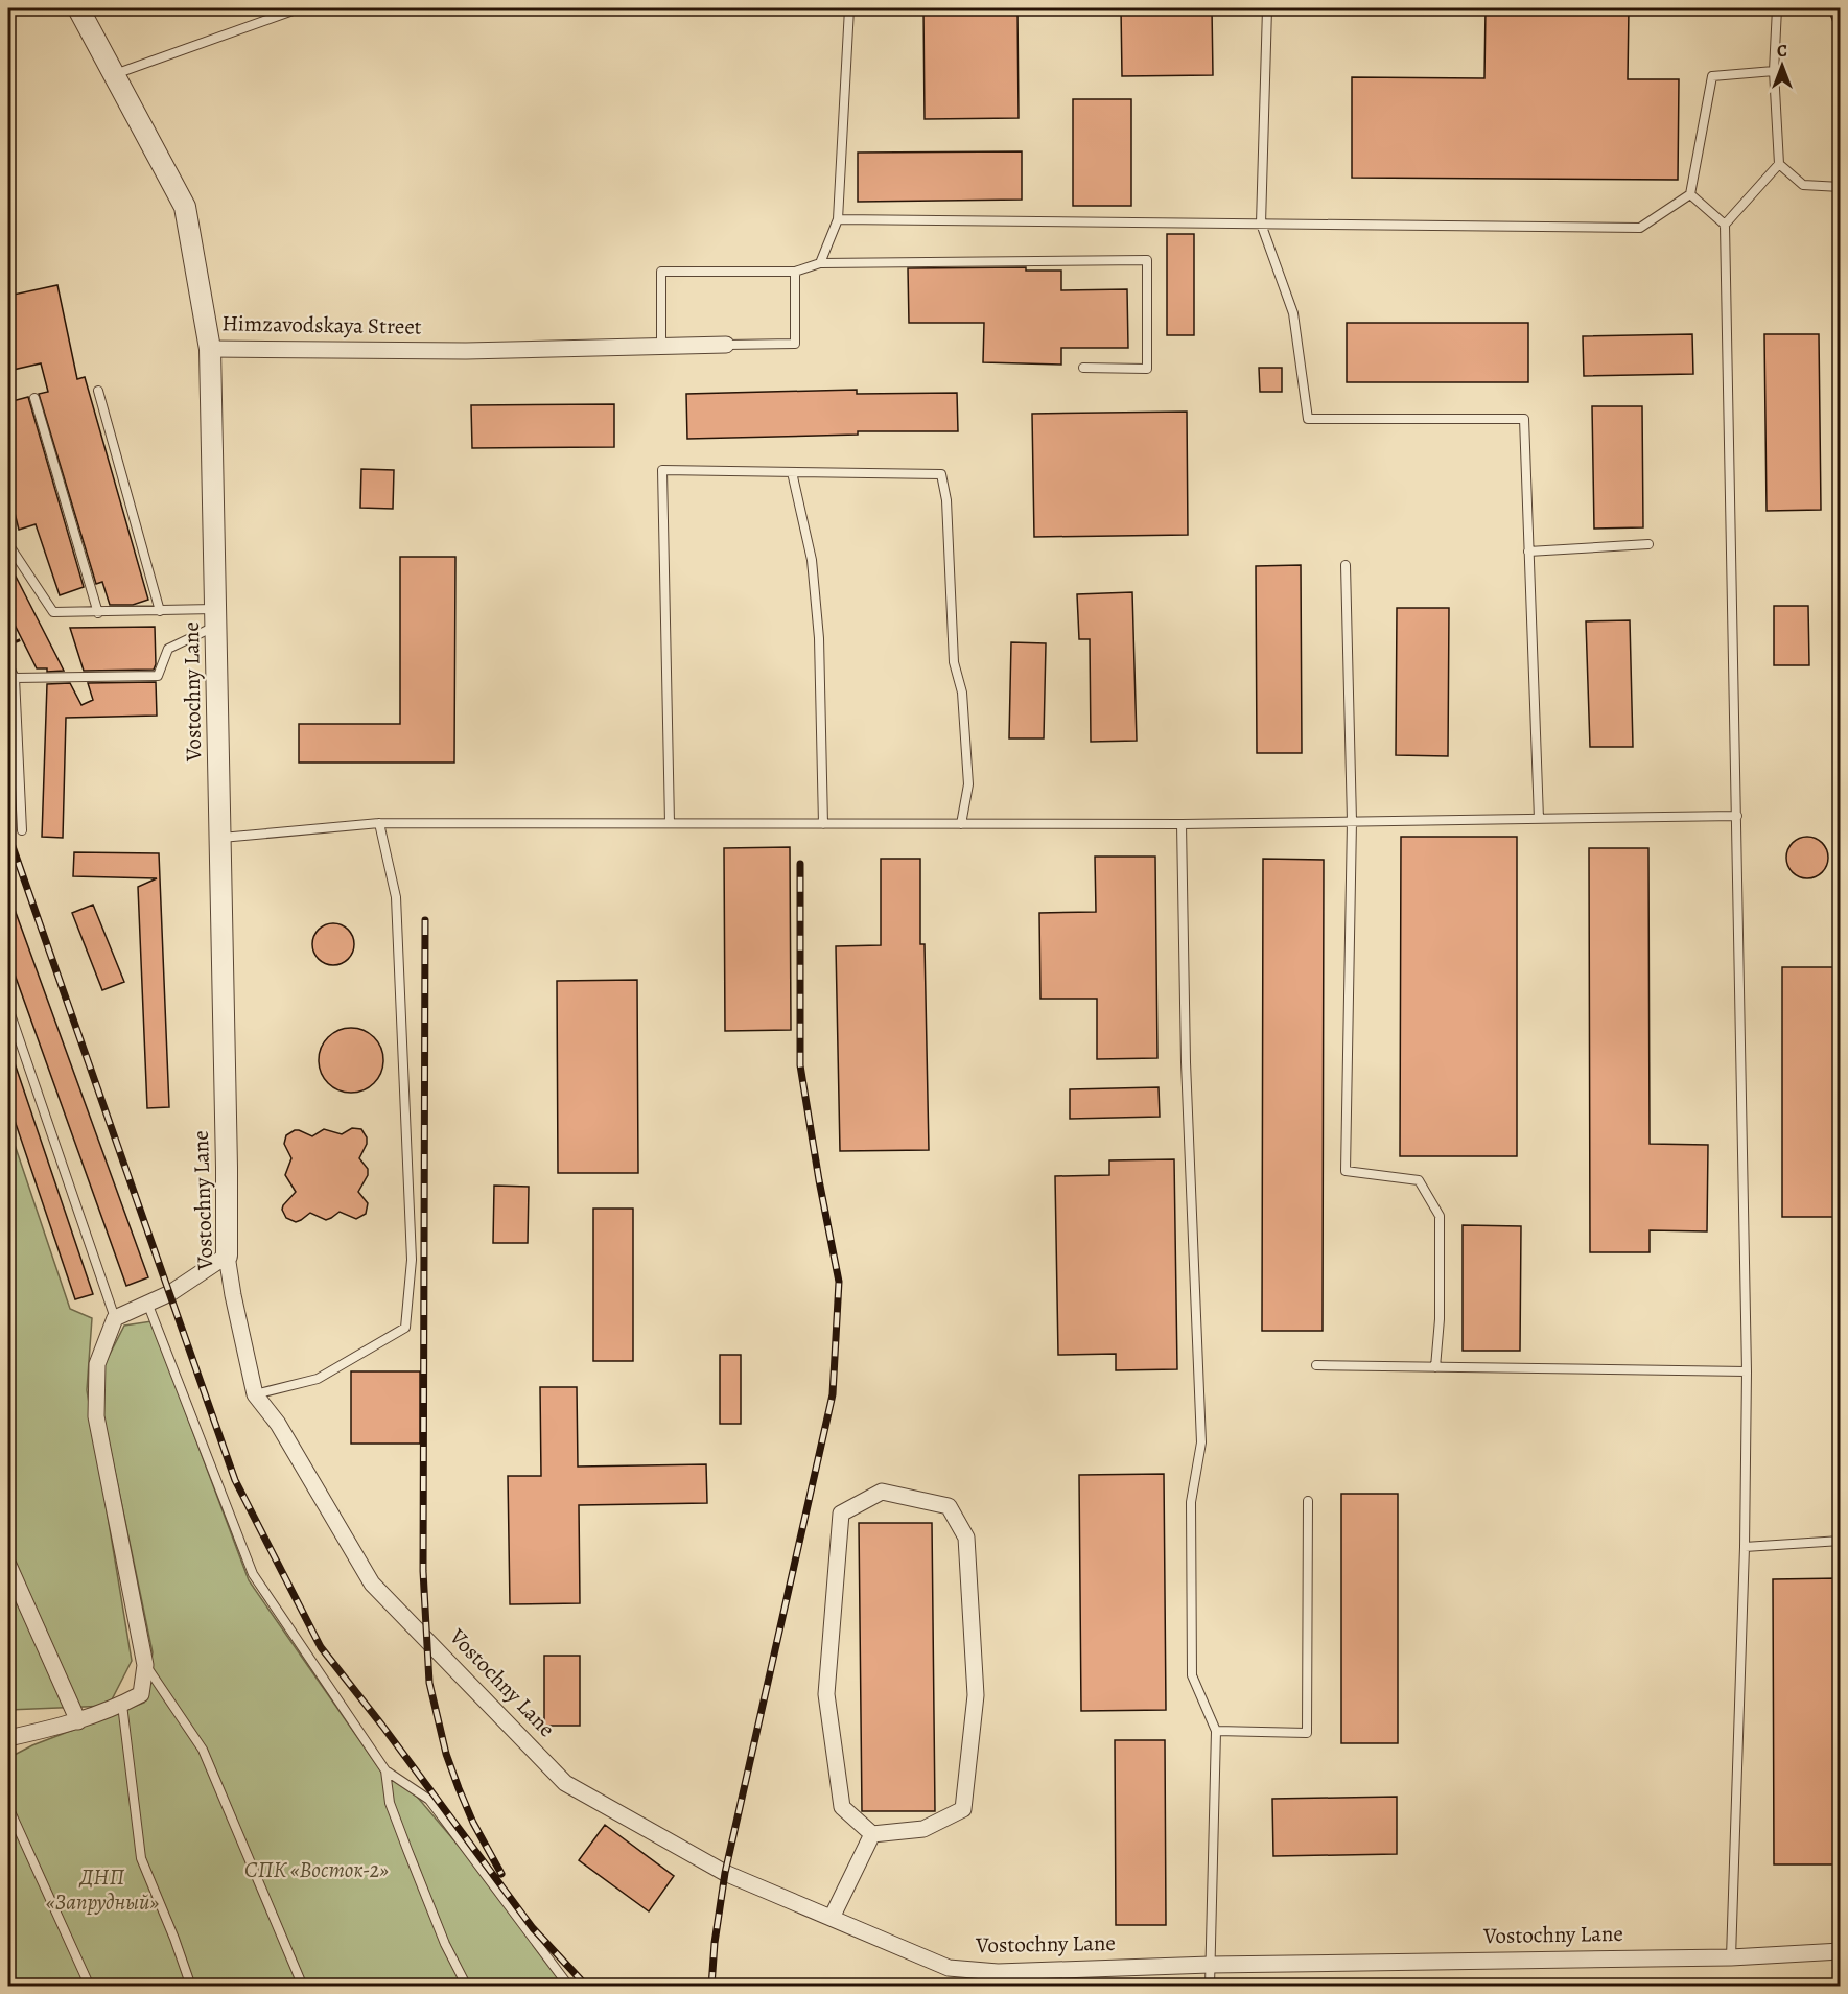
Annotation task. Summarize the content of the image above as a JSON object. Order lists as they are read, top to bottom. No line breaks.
{"streets":{"street":["Himzavodskaya Street","Vostochny Lane"]},"crossings":[["Himzavodskaya Street","Vostochny Lane"]],"parks":["СПК «Восток-2»","ДНП «Запрудный»"],"north":"top"}
